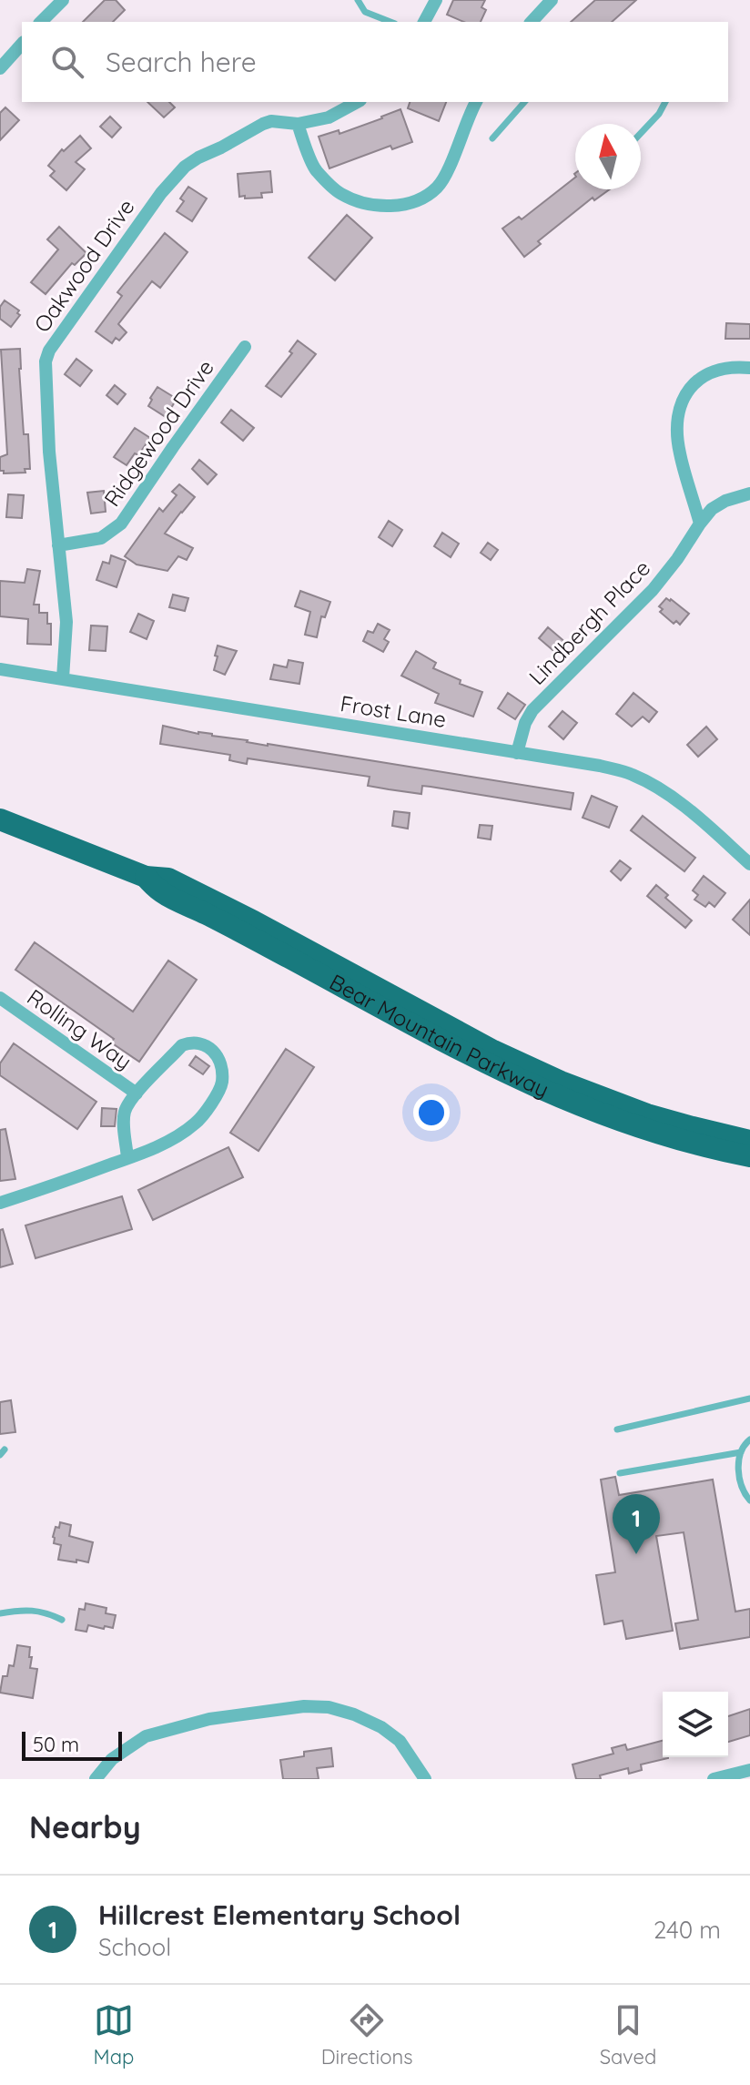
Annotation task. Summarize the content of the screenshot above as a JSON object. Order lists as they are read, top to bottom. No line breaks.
{"streets":{"highway":["Bear Mountain Parkway"],"street":["Oakwood Drive","Ridgewood Drive","Lindbergh Place","Frost Lane","Rolling Way"]},"crossings":[["Oakwood Drive","Ridgewood Drive"],["Oakwood Drive","Frost Lane"],["Lindbergh Place","Frost Lane"]],"scale_bar":"50 m","north":"top","page":{"search":"Search here","pins":"1","scale":"50 m","heading":"Nearby","list":[{"mark":"1","name":"Hillcrest Elementary School","note":"School","value":"240 m"}],"nav":["Map","Directions","Saved"]}}
